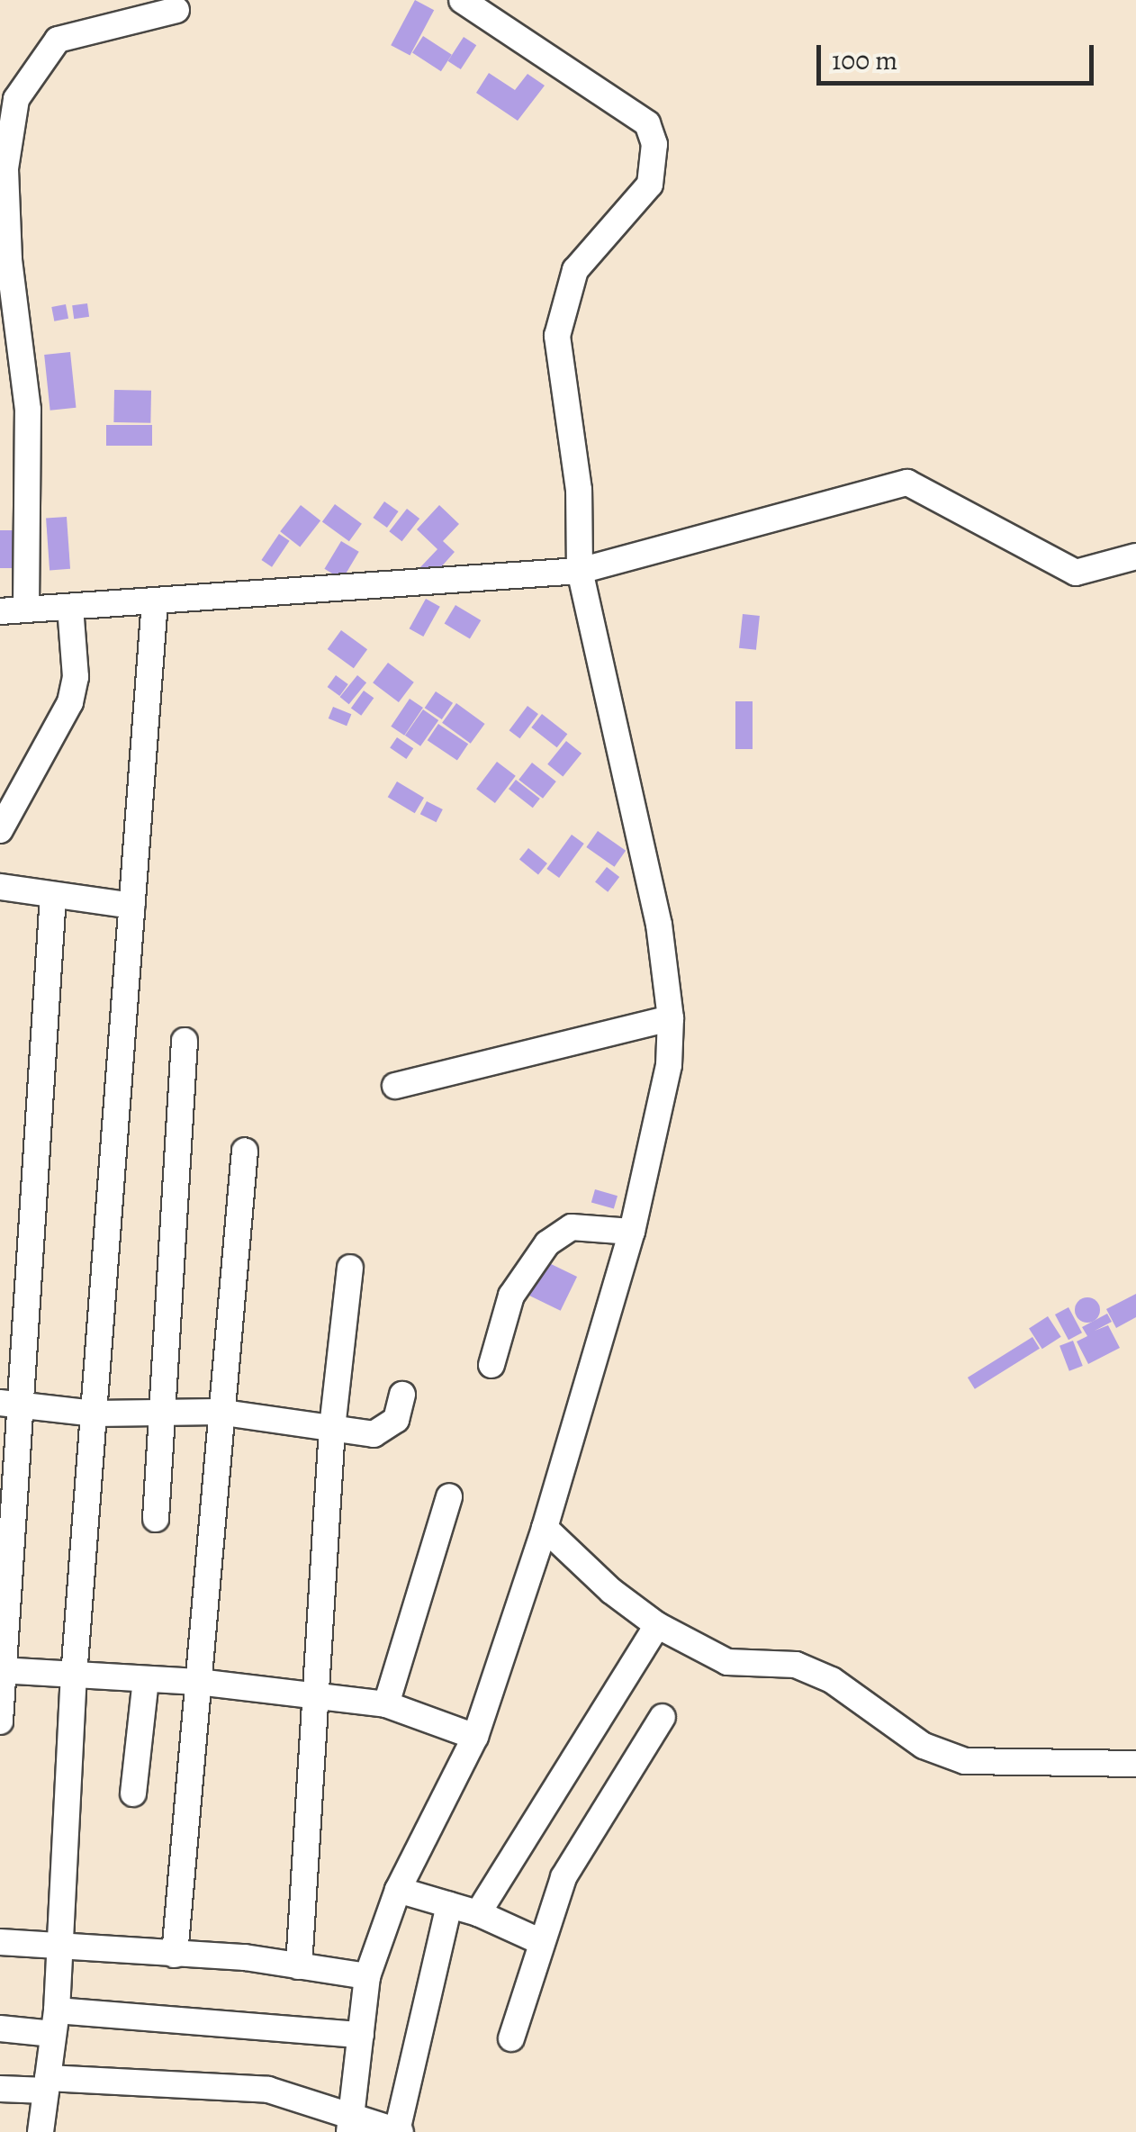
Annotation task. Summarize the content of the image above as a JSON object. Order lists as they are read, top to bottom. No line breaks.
{"scale_bar":"100 m"}
